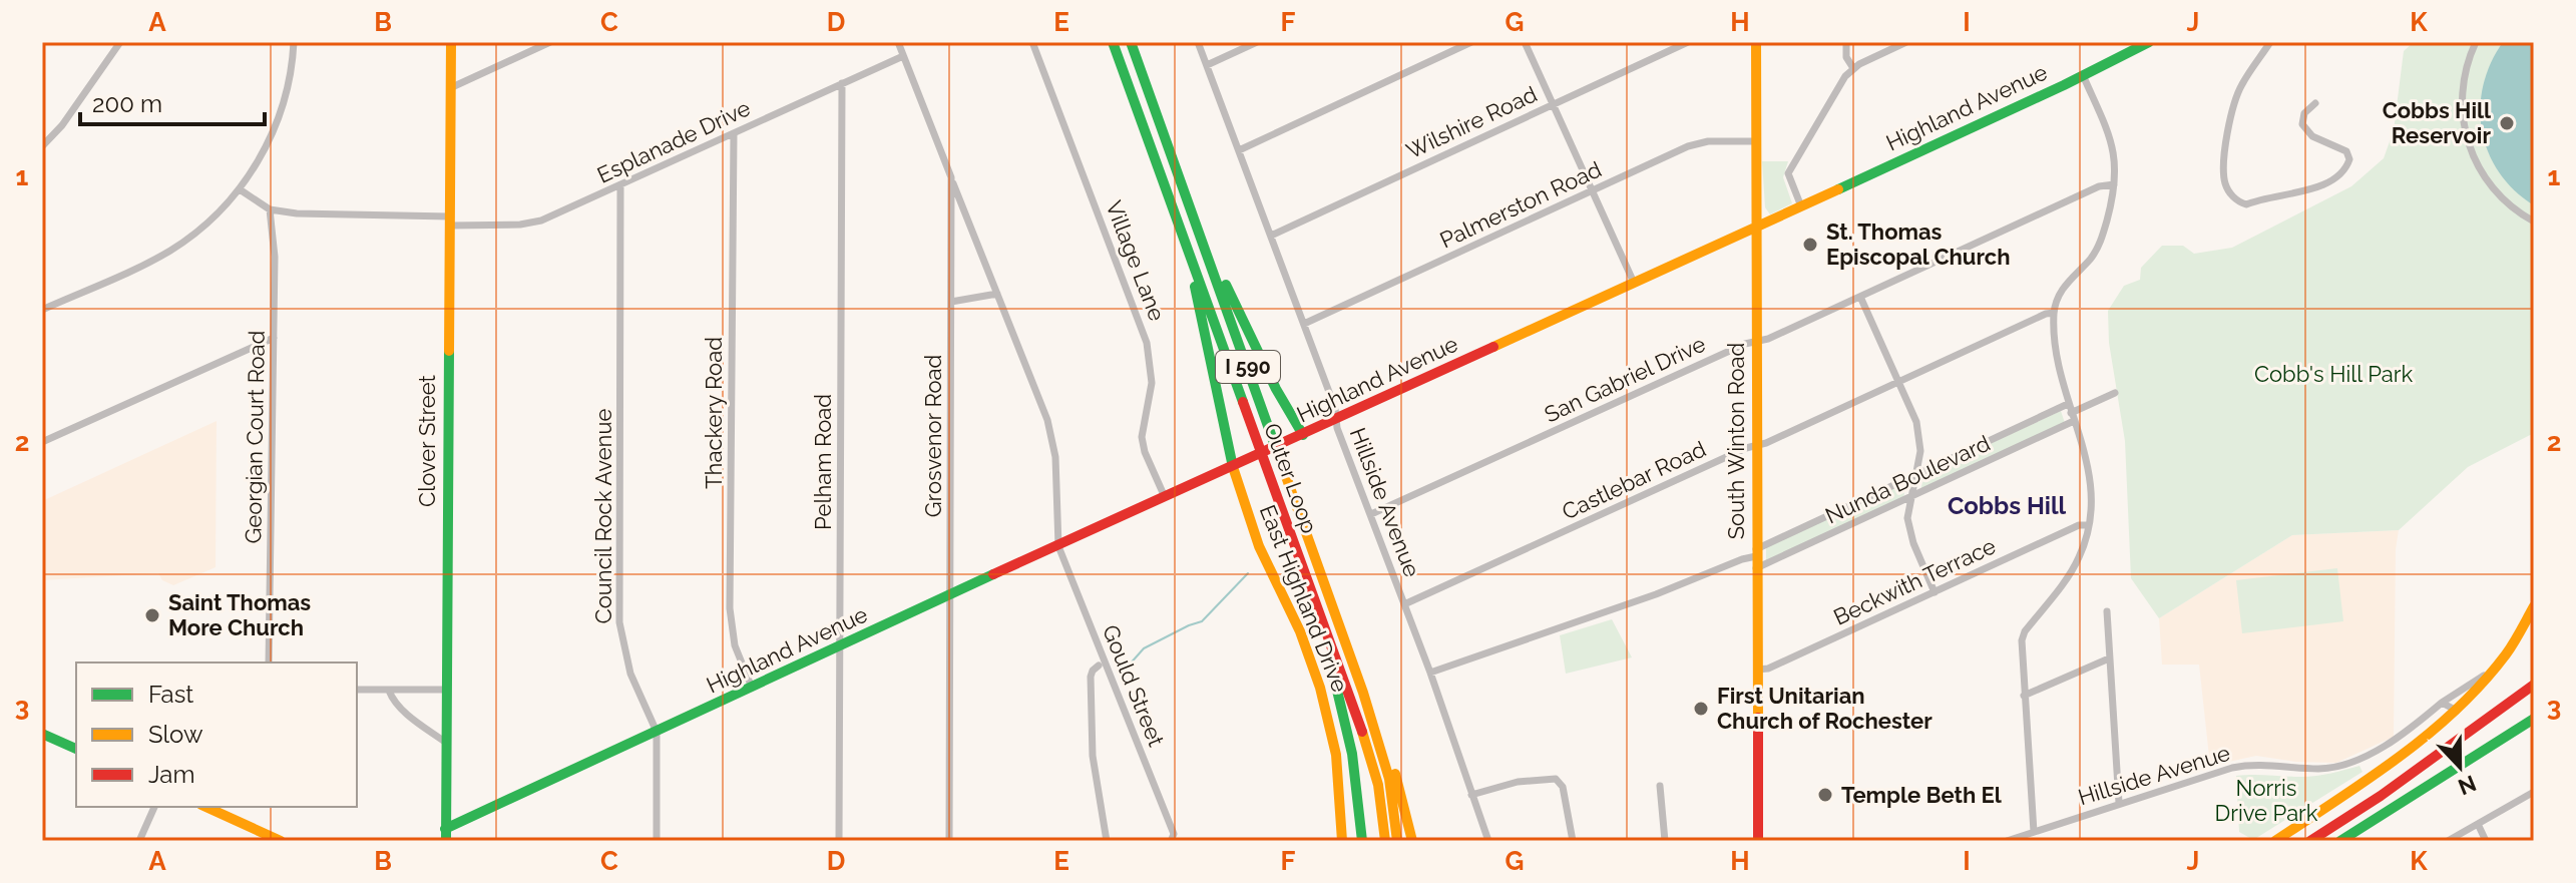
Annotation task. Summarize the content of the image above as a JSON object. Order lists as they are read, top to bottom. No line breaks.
{"streets":{"main road":["Highland Avenue","I 590","Clover Street","South Winton Road","Outer Loop","East Highland Drive"],"street":["Wilshire Road","Esplanade Drive","Palmerston Road","Village Lane","San Gabriel Drive","Thackery Road","Grosvenor Road","Georgian Court Road","Pelham Road","Nunda Boulevard","Castlebar Road","Hillside Avenue","Council Rock Avenue","Beckwith Terrace","Gould Street"]},"crossings":[["Highland Avenue","Village Lane"],["Highland Avenue","Thackery Road"],["Highland Avenue","Grosvenor Road"],["Highland Avenue","Clover Street"],["Highland Avenue","South Winton Road"],["Highland Avenue","Pelham Road"],["Highland Avenue","Hillside Avenue"],["Highland Avenue","Council Rock Avenue"],["Highland Avenue","East Highland Drive"],["Highland Avenue","Gould Street"],["Wilshire Road","Hillside Avenue"],["Esplanade Drive","Thackery Road"],["Esplanade Drive","Grosvenor Road"],["Esplanade Drive","Georgian Court Road"],["Esplanade Drive","Clover Street"],["Esplanade Drive","Pelham Road"],["Esplanade Drive","Council Rock Avenue"],["Palmerston Road","South Winton Road"],["Palmerston Road","Hillside Avenue"],["San Gabriel Drive","South Winton Road"],["San Gabriel Drive","Hillside Avenue"],["South Winton Road","Nunda Boulevard"],["South Winton Road","Castlebar Road"],["South Winton Road","Beckwith Terrace"],["Outer Loop","East Highland Drive"],["Nunda Boulevard","Hillside Avenue"],["Castlebar Road","Hillside Avenue"]],"districts":["Cobbs Hill"],"parks":["Cobb's Hill Park","Norris Drive Park"],"places":["Cobbs Hill Reservoir","St. Thomas Episcopal Church","Saint Thomas More Church","First Unitarian Church of Rochester","Temple Beth El"],"legend":["Fast","Slow","Jam"],"scale_bar":"200 m","north":"bottom","grid":{"columns":["A","B","C","D","E","F","G","H","I","J","K"],"rows":["1","2","3"]}}
